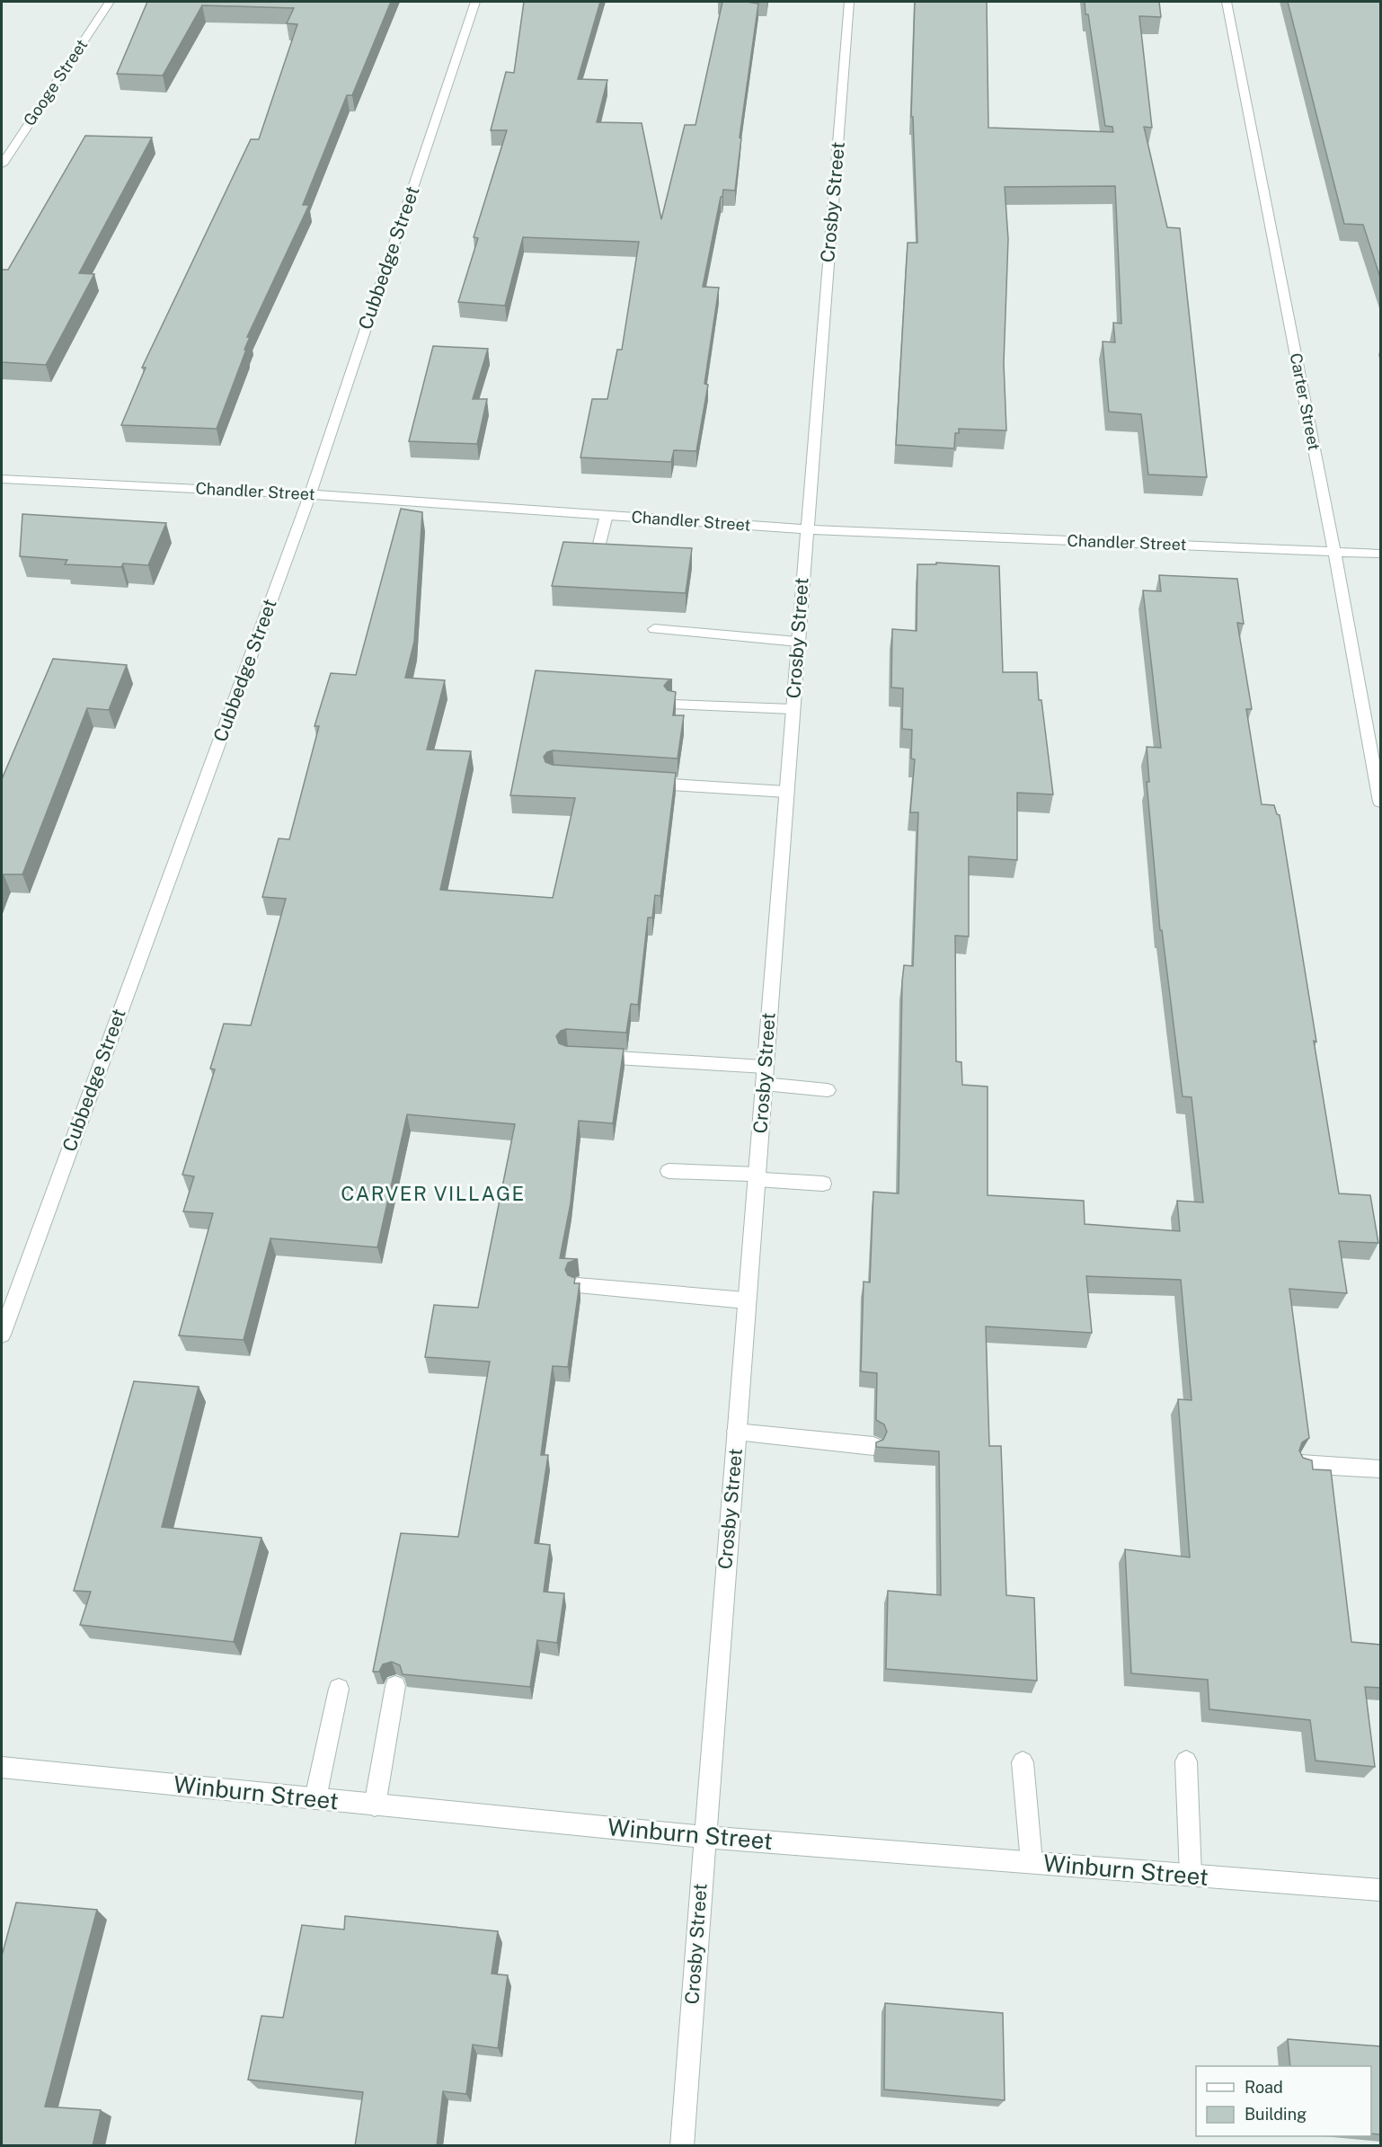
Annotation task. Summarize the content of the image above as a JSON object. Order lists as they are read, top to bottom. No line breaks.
{"streets":{"street":["Googe Street","Crosby Street","Cubbedge Street","Carter Street","Chandler Street","Winburn Street"]},"crossings":[["Crosby Street","Chandler Street"],["Crosby Street","Winburn Street"],["Cubbedge Street","Chandler Street"],["Carter Street","Chandler Street"]],"districts":["CARVER VILLAGE"],"legend":["Road","Building"]}
